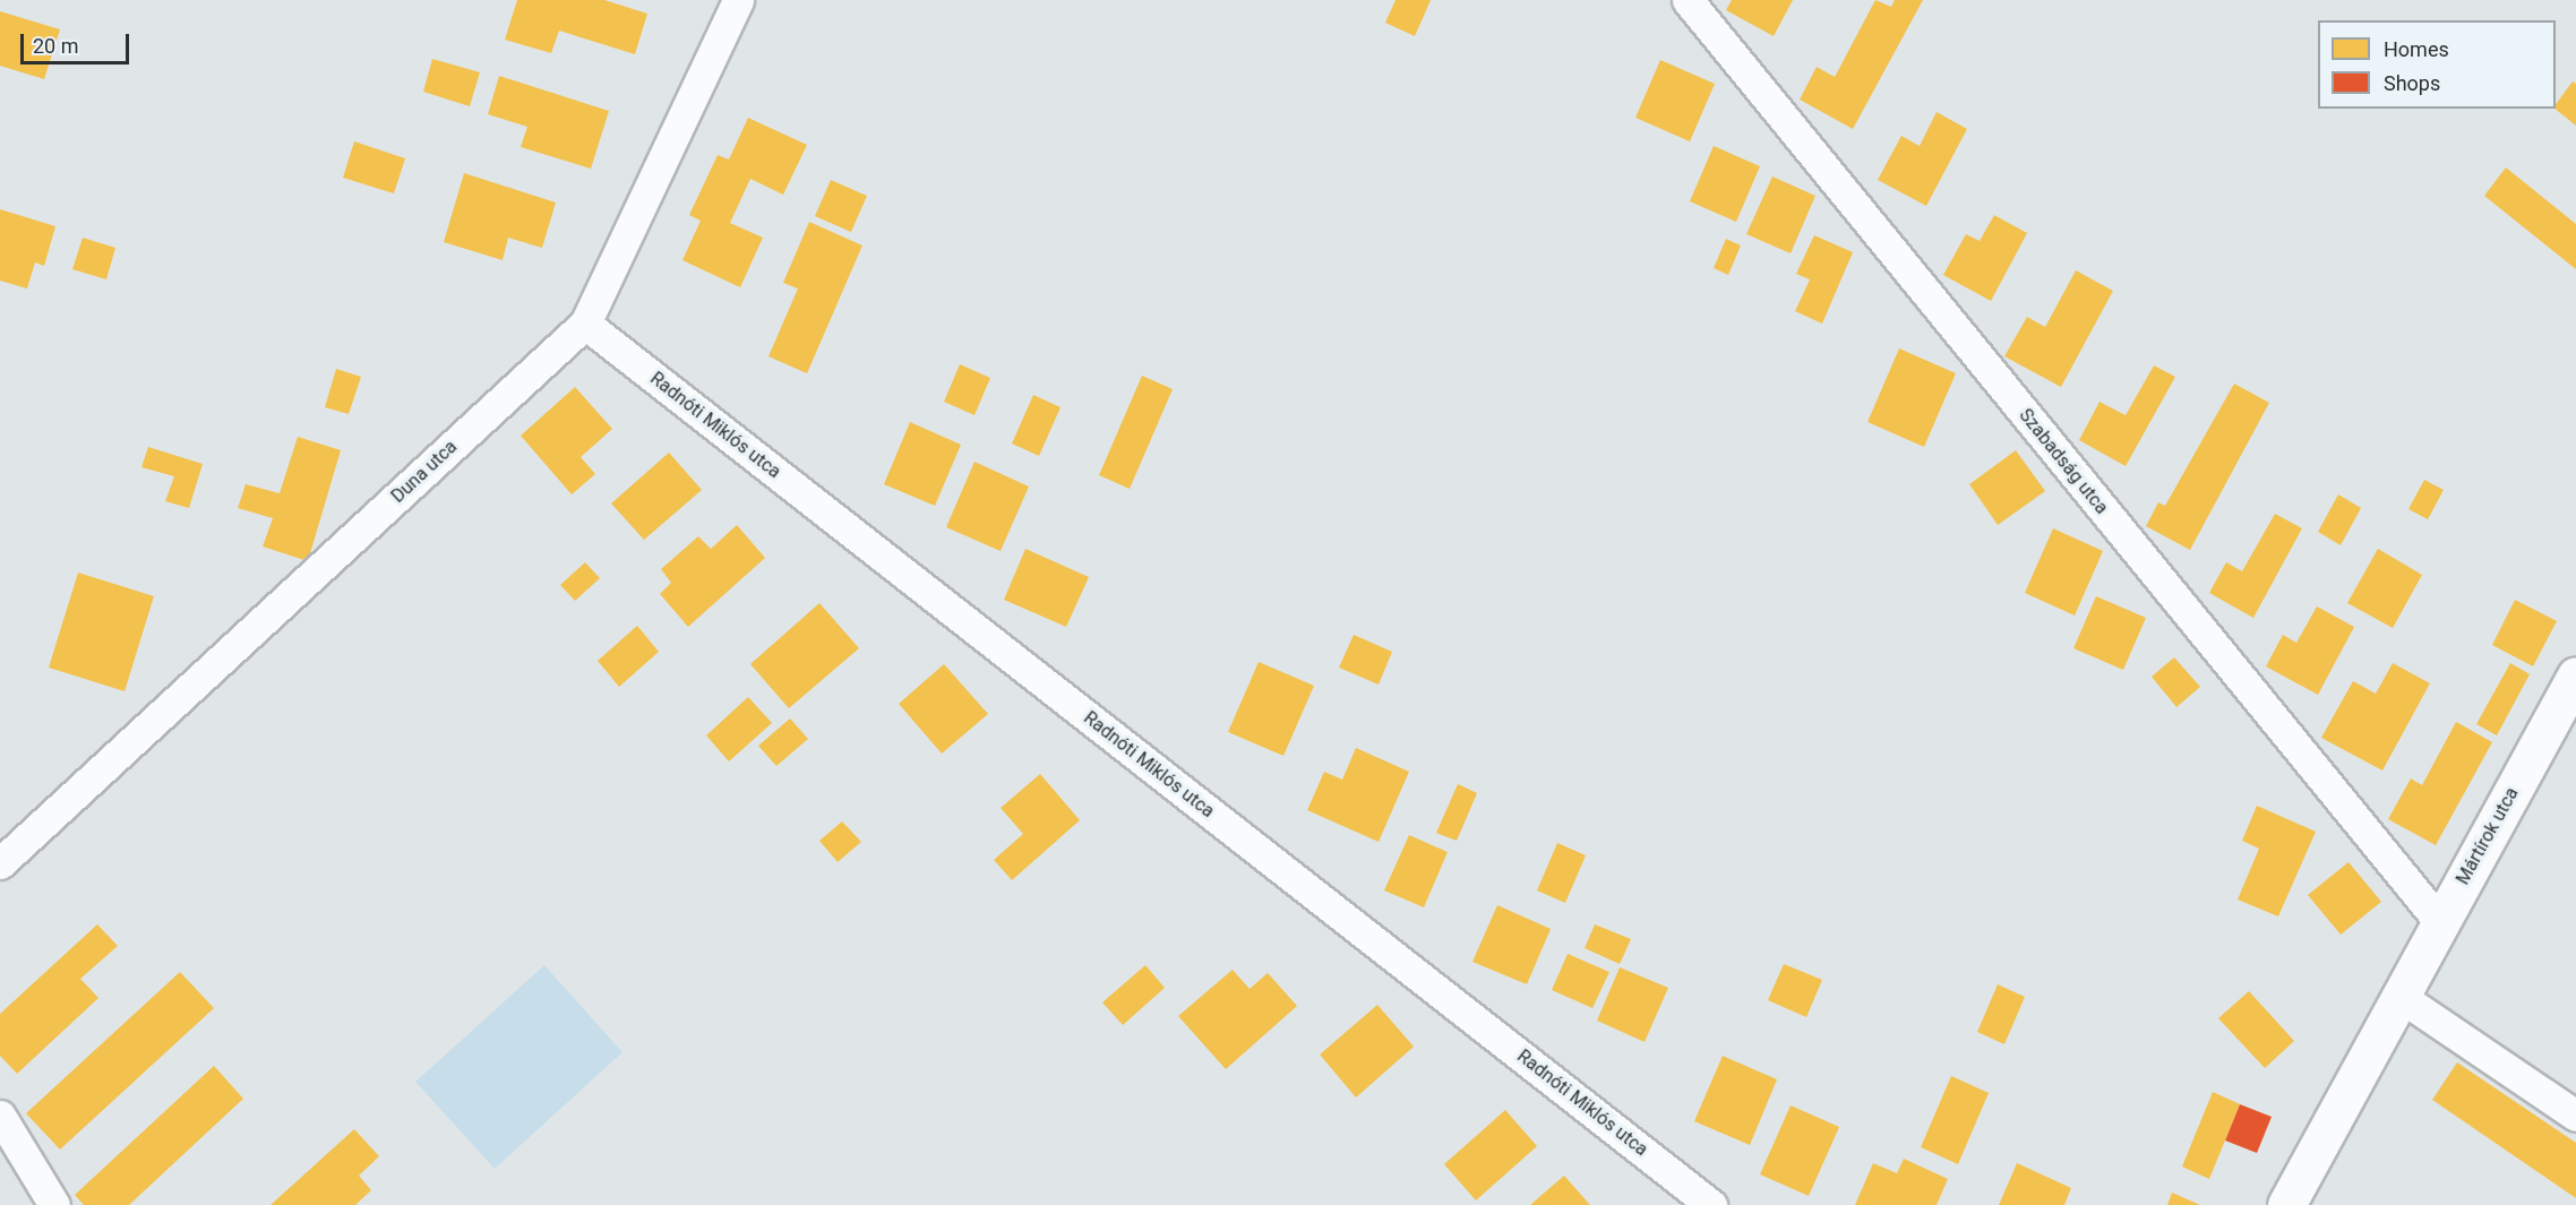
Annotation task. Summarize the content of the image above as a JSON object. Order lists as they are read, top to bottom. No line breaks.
{"streets":{"main road":["Mártírok utca"],"street":["Radnóti Miklós utca","Szabadság utca","Duna utca"]},"crossings":[["Radnóti Miklós utca","Duna utca"],["Szabadság utca","Mártírok utca"]],"legend":["Homes","Shops"],"scale_bar":"20 m"}
